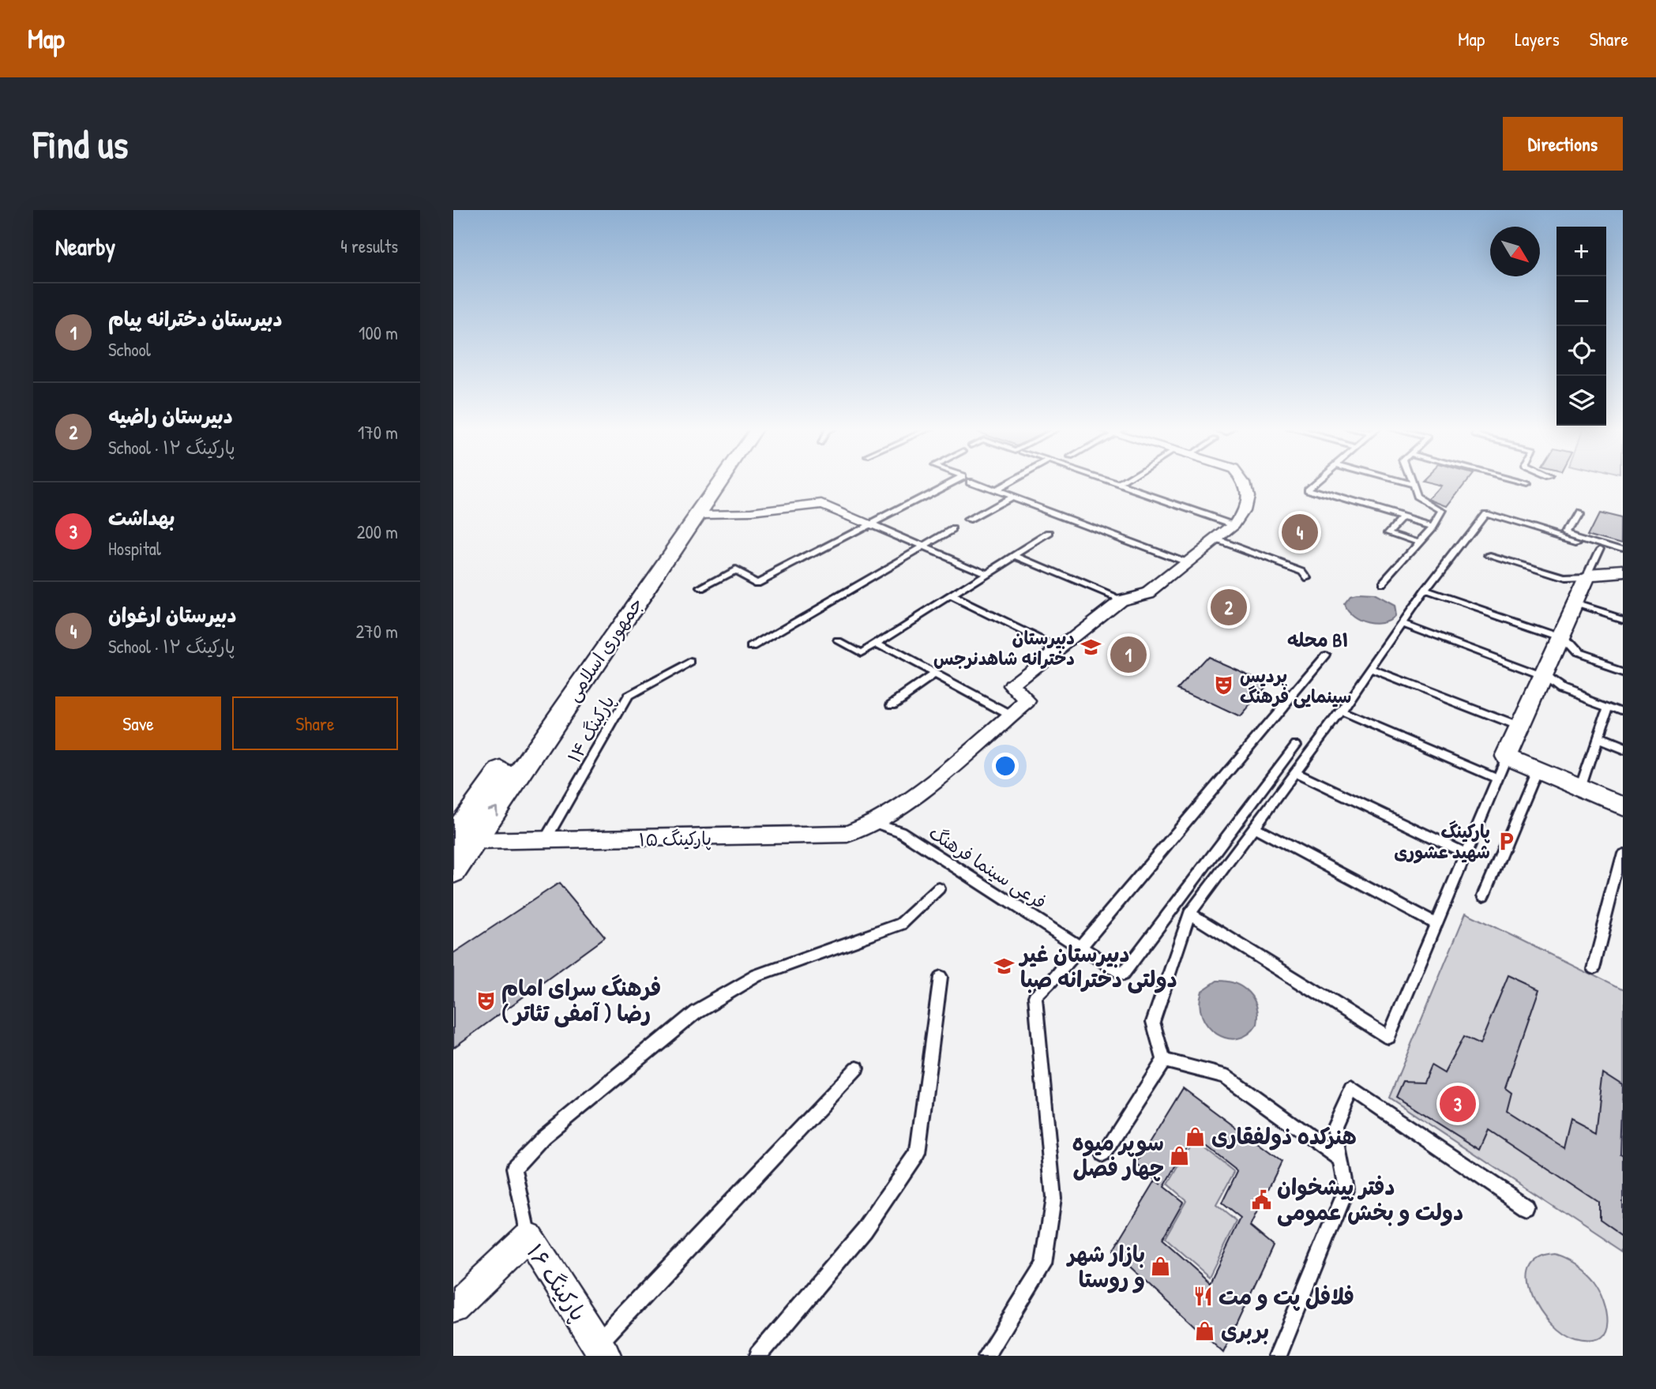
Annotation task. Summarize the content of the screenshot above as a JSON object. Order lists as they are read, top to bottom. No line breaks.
{"streets":{"main road":["جمهوری اسلامی"],"street":["پارکینگ ۱۵","پارکینگ ۱۶"],"lane":["پارکینگ ۱۴","فرعی سینما فرهنگ"]},"crossings":[["جمهوری اسلامی","پارکینگ ۱۵"],["پارکینگ ۱۴","پارکینگ ۱۵"],["پارکینگ ۱۵","فرعی سینما فرهنگ"]],"districts":["محله B۱"],"places":{"school or university":["دبیرستان دخترانه شاهدنرجس","دبیرستان غیر دولتی دخترانه صبا"],"theatre":["پردیس سینمایی فرهنگ","فرهنگ سرای امام رضا ( آمفی تئاتر )"],"parking":["پارکینگ شهید عشوری"],"shop":["هنرکده ذولفقاری","سوپر میوه چهار فصل","بازار شهر و روستا","بربری"],"public building":["دفتر پیشخوان دولت و بخش عمومی"],"restaurant":["فلافل پت و مت"]},"north":"bottom right","page":{"header":"Map","nav":["Map","Layers","Share"],"buttons":["Directions",["Save","Share"]],"title":"Find us","heading":["Nearby","4 results"],"map_buttons":["+","−"],"list":[{"mark":"1","name":"دبیرستان دخترانه پیام","note":"School","value":"100 m"},{"mark":"2","name":"دبیرستان راضیه","note":"School · پارکینگ ۱۲","value":"170 m"},{"mark":"3","name":"بهداشت","note":"Hospital","value":"200 m"},{"mark":"4","name":"دبیرستان ارغوان","note":"School · پارکینگ ۱۲","value":"270 m"}],"pins":["4","2","1","3"]}}
